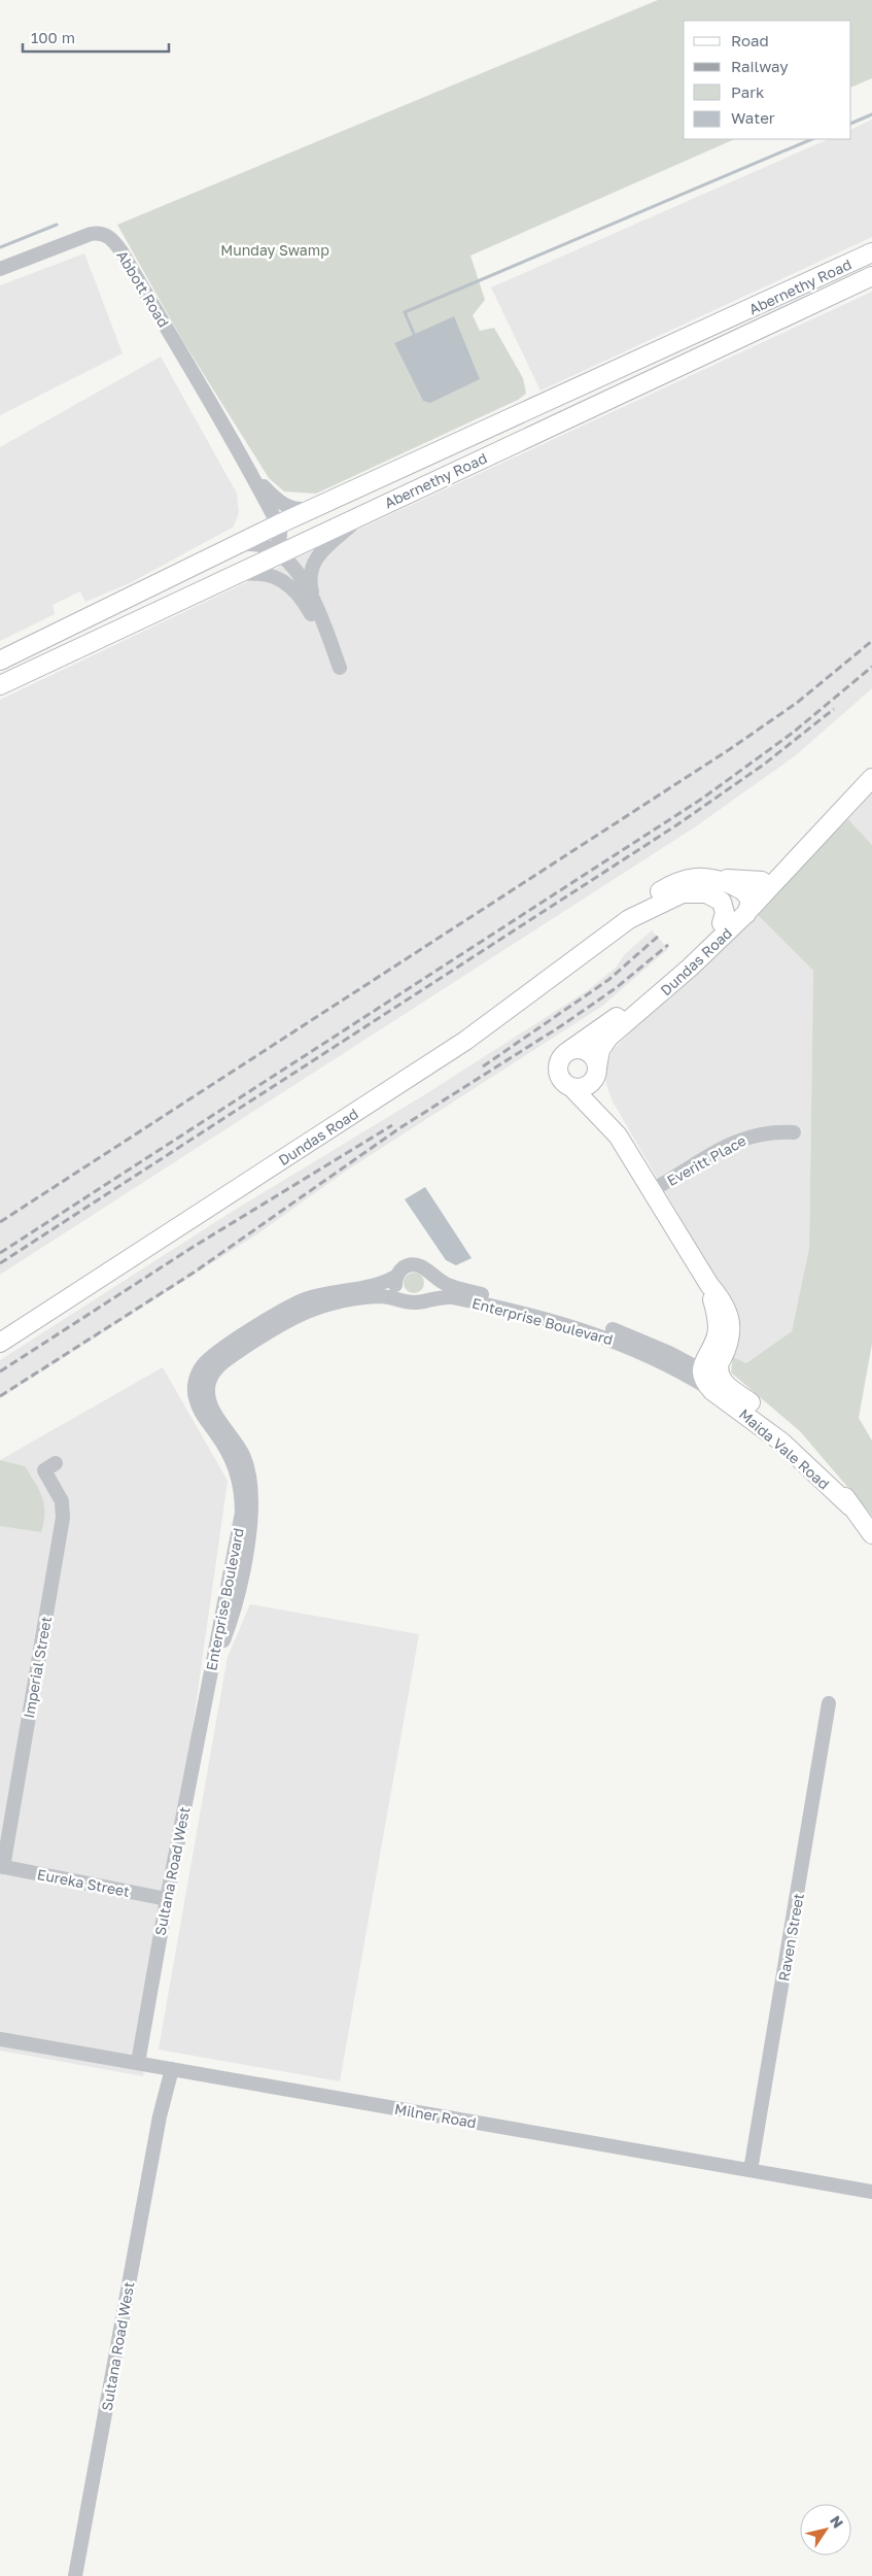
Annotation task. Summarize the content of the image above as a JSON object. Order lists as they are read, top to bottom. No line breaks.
{"streets":{"main road":["Abernethy Road","Dundas Road","Maida Vale Road"],"street":["Abbott Road","Everitt Place","Enterprise Boulevard","Imperial Street","Sultana Road West","Eureka Street","Raven Street","Milner Road"]},"crossings":[["Abernethy Road","Abbott Road"],["Enterprise Boulevard","Maida Vale Road"],["Enterprise Boulevard","Sultana Road West"],["Imperial Street","Eureka Street"],["Sultana Road West","Eureka Street"],["Sultana Road West","Milner Road"],["Raven Street","Milner Road"]],"parks":["Munday Swamp"],"legend":["Road","Railway","Park","Water"],"scale_bar":"100 m","north":"top right"}
